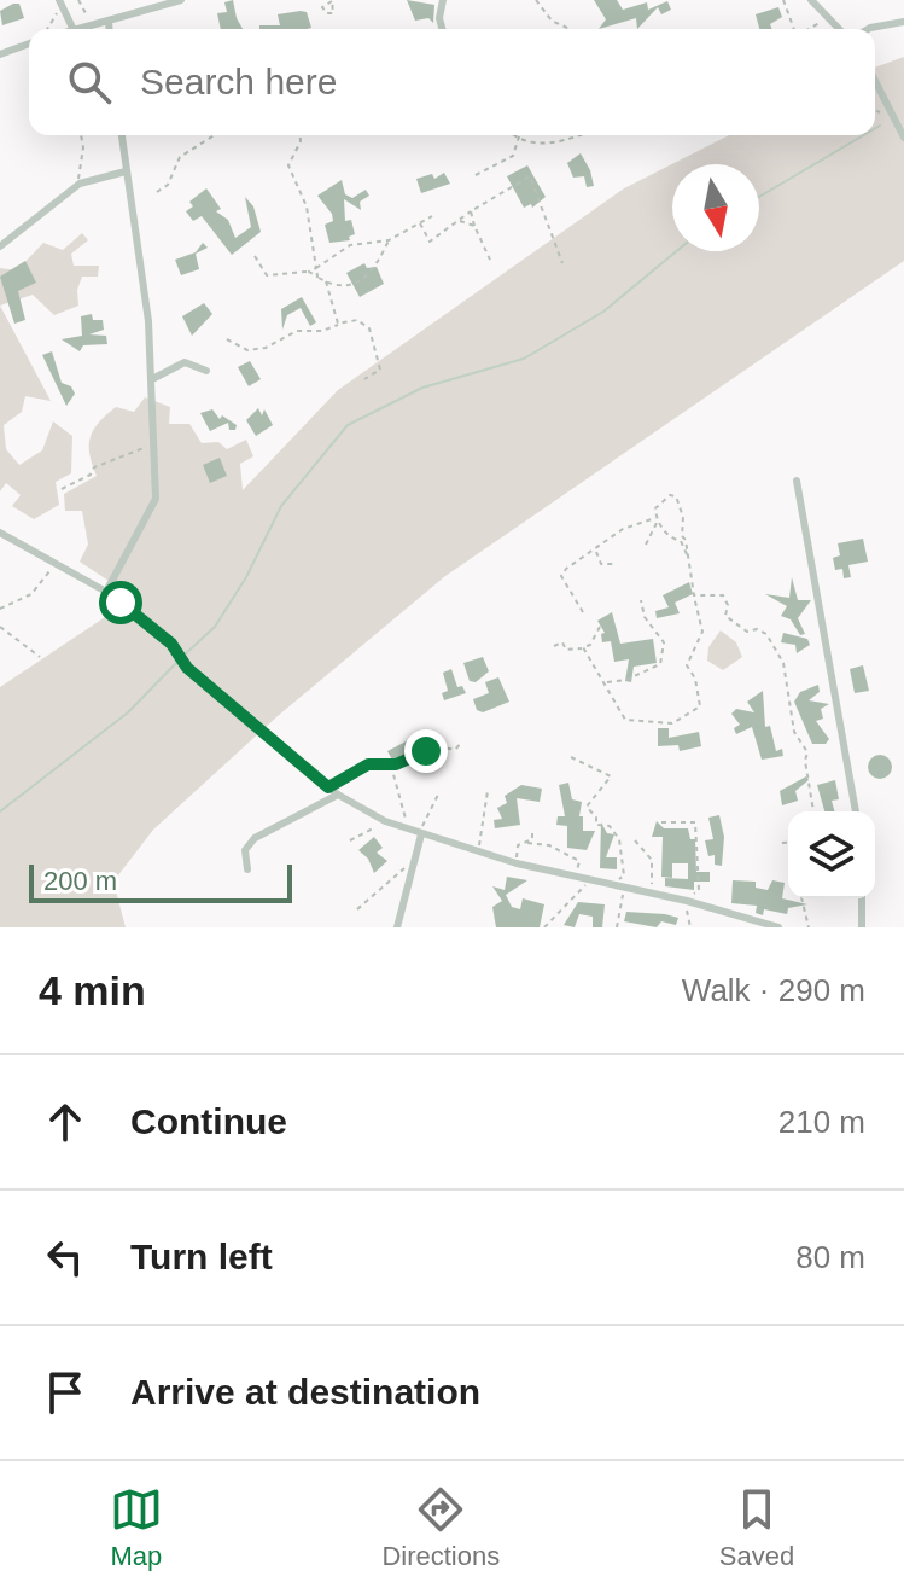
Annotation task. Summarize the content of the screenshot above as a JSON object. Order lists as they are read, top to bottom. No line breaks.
{"scale_bar":"200 m","north":"bottom","page":{"search":"Search here","scale":"200 m","heading":["4 min","Walk · 290 m"],"list":[["Continue","210 m"],["Turn left","80 m"],"Arrive at destination"],"nav":["Map","Directions","Saved"]}}
